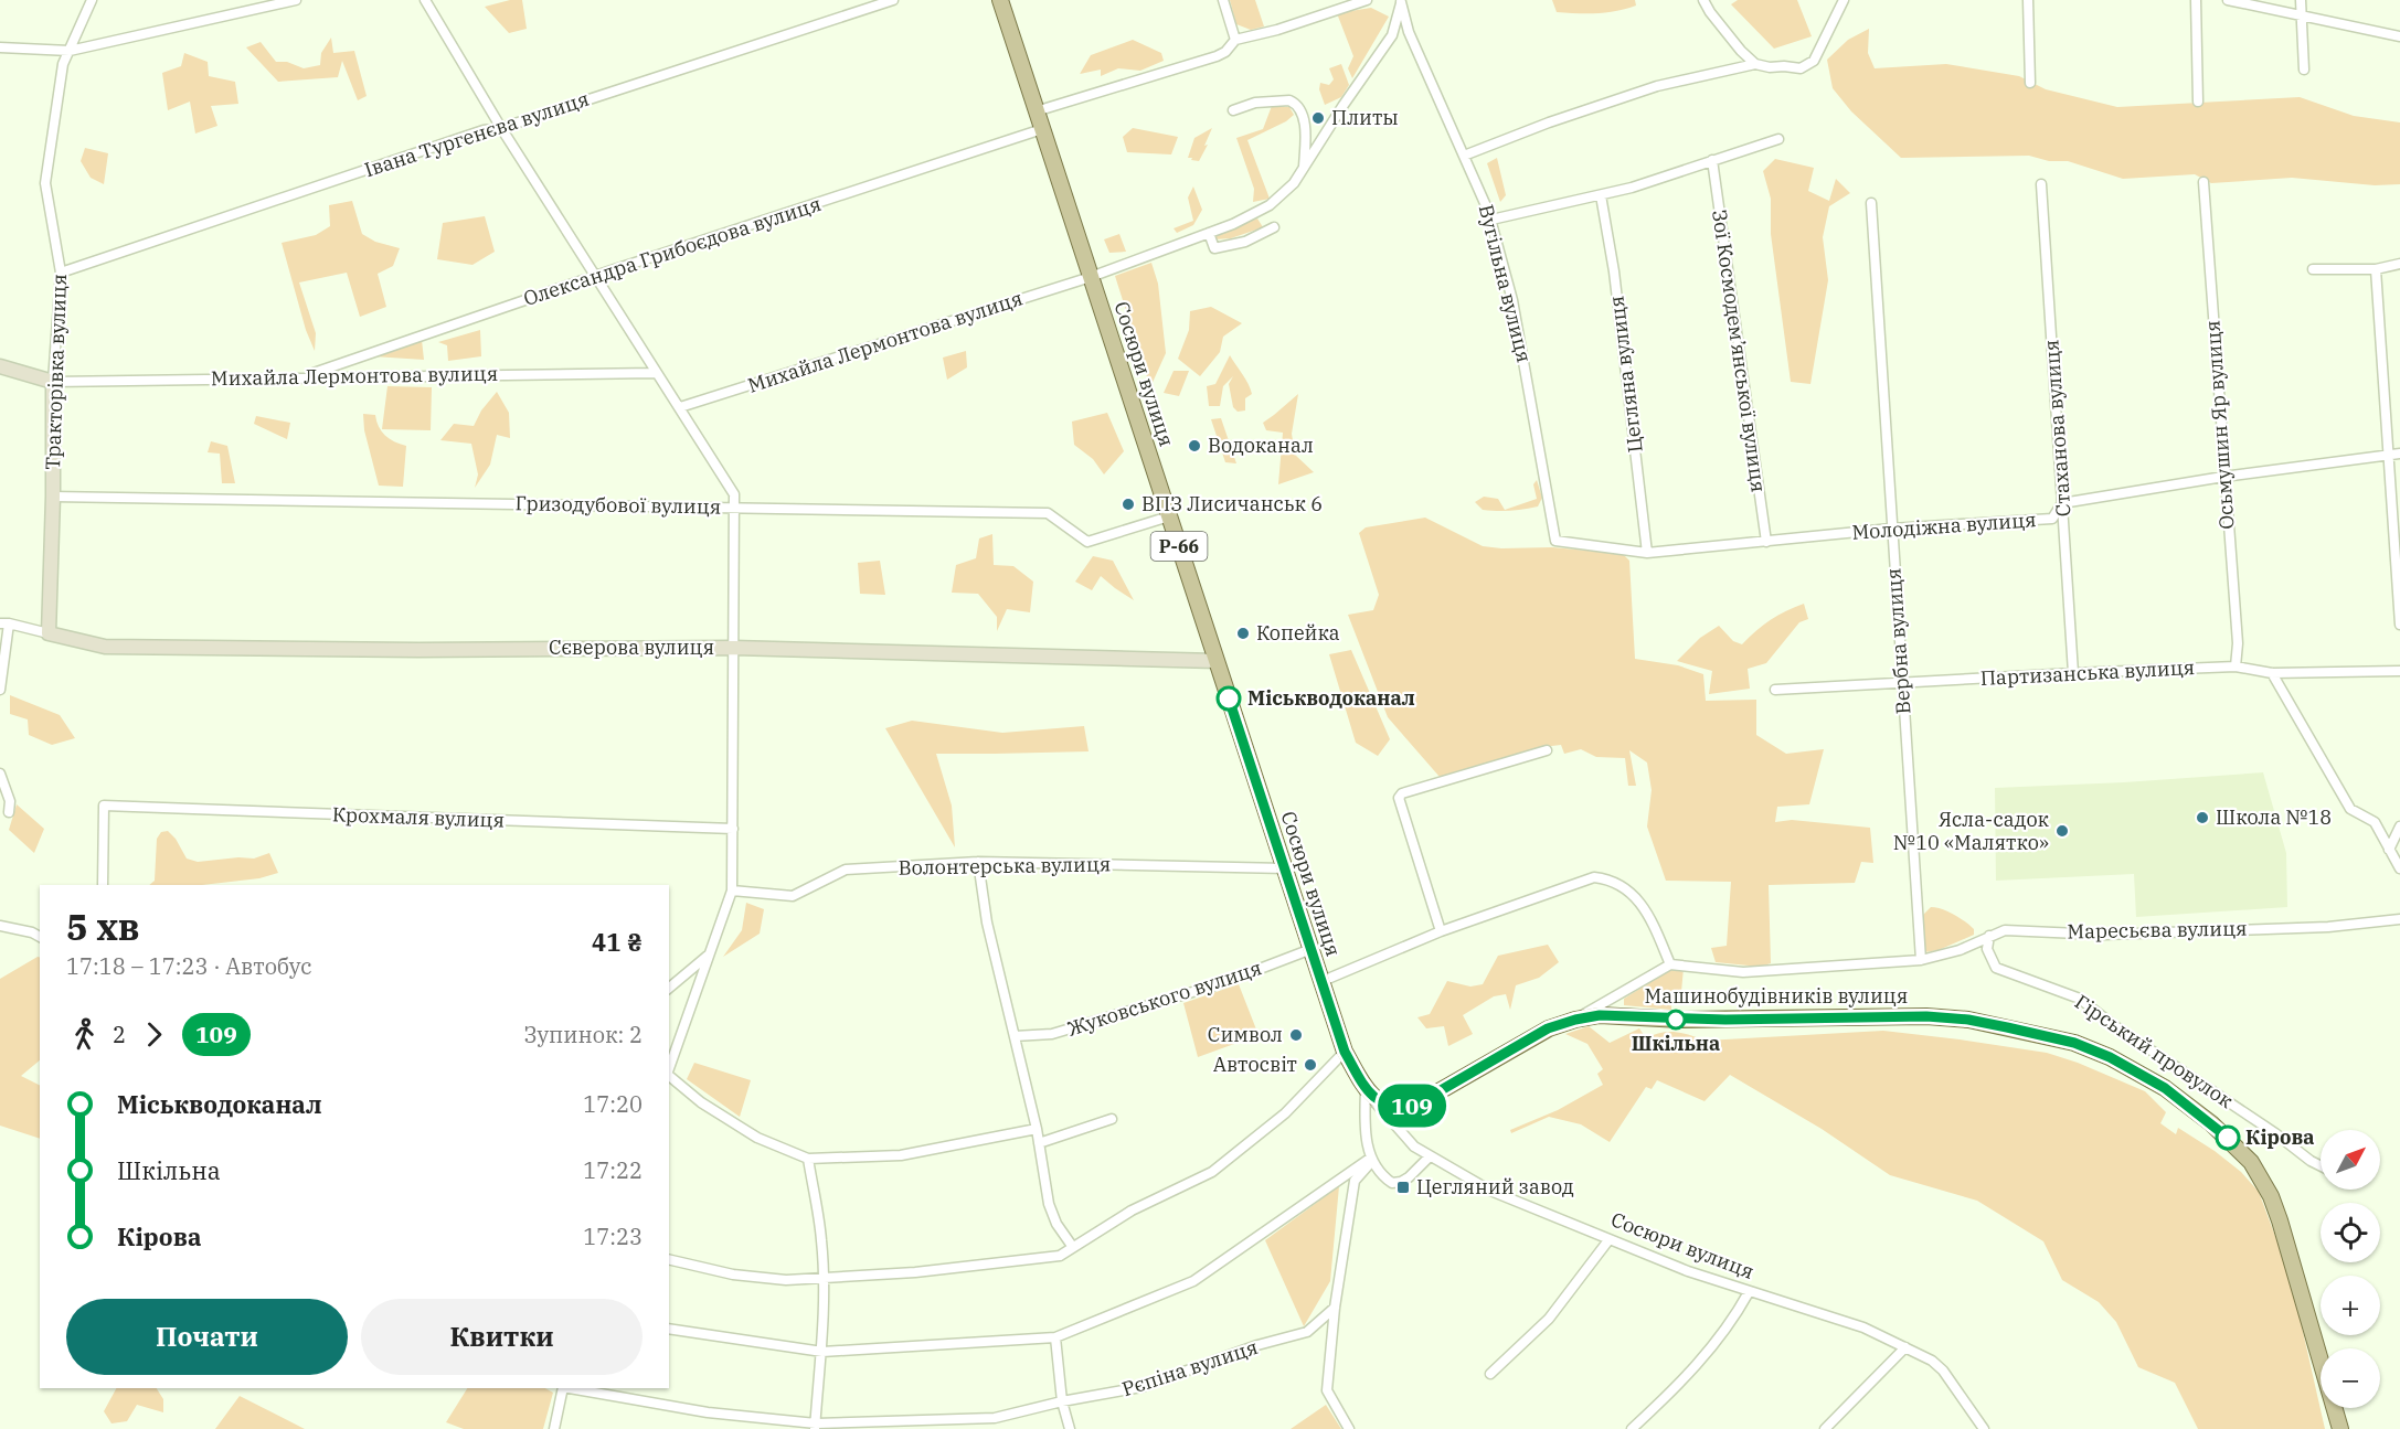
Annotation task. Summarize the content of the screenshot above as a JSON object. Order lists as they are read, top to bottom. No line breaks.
{"streets":{"main road":["Тракторівка вулиця","Сосюри вулиця","Р-66","Сєверова вулиця","Машинобудівників вулиця"],"street":["Івана Тургенєва вулиця","Олександра Грибоєдова вулиця","Вугільна вулиця","Михайла Лермонтова вулиця","Зої Космодем’янської вулиця","Цегляна вулиця","Осьмушин Яр вулиця","Стаханова вулиця","Гризодубової вулиця","Молодіжна вулиця","Вербна вулиця","Партизанська вулиця","Крохмаля вулиця","Волонтерська вулиця","Маресьєва вулиця","Жуковського вулиця","Гірський провулок","Рєпіна вулиця"]},"crossings":[["Івана Тургенєва вулиця","Тракторівка вулиця"],["Олександра Грибоєдова вулиця","Михайла Лермонтова вулиця"],["Олександра Грибоєдова вулиця","Сосюри вулиця"],["Вугільна вулиця","Михайла Лермонтова вулиця"],["Вугільна вулиця","Молодіжна вулиця"],["Михайла Лермонтова вулиця","Тракторівка вулиця"],["Михайла Лермонтова вулиця","Сосюри вулиця"],["Зої Космодем’янської вулиця","Молодіжна вулиця"],["Тракторівка вулиця","Гризодубової вулиця"],["Тракторівка вулиця","Сєверова вулиця"],["Сосюри вулиця","Гризодубової вулиця"],["Сосюри вулиця","Сєверова вулиця"],["Сосюри вулиця","Волонтерська вулиця"],["Сосюри вулиця","Машинобудівників вулиця"],["Сосюри вулиця","Жуковського вулиця"],["Цегляна вулиця","Молодіжна вулиця"],["Осьмушин Яр вулиця","Молодіжна вулиця"],["Осьмушин Яр вулиця","Партизанська вулиця"],["Стаханова вулиця","Молодіжна вулиця"],["Стаханова вулиця","Партизанська вулиця"],["Молодіжна вулиця","Вербна вулиця"],["Вербна вулиця","Партизанська вулиця"],["Вербна вулиця","Маресьєва вулиця"],["Маресьєва вулиця","Гірський провулок"]],"places":{"other":["Плиты","Водоканал","ВПЗ Лисичанськ 6","Копейка","Міськводоканал","Школа №18","Ясла-садок №10 «Малятко»","Шкільна","Символ","Автосвіт","Кірова"],"transit":["Цегляний завод"]},"lines":["bus line 109"],"north":"top right","page":{"on_map":"109","heading":["5 хв","17:18 – 17:23 · Автобус","41 ₴"],"legs":["2","109","Зупинок: 2"],"list":[{"name":"Міськводоканал","value":"17:20"},{"name":"Шкільна","value":"17:22"},{"name":"Кірова","value":"17:23"}],"map_buttons":["+","−"],"buttons":["Почати","Квитки"]}}
